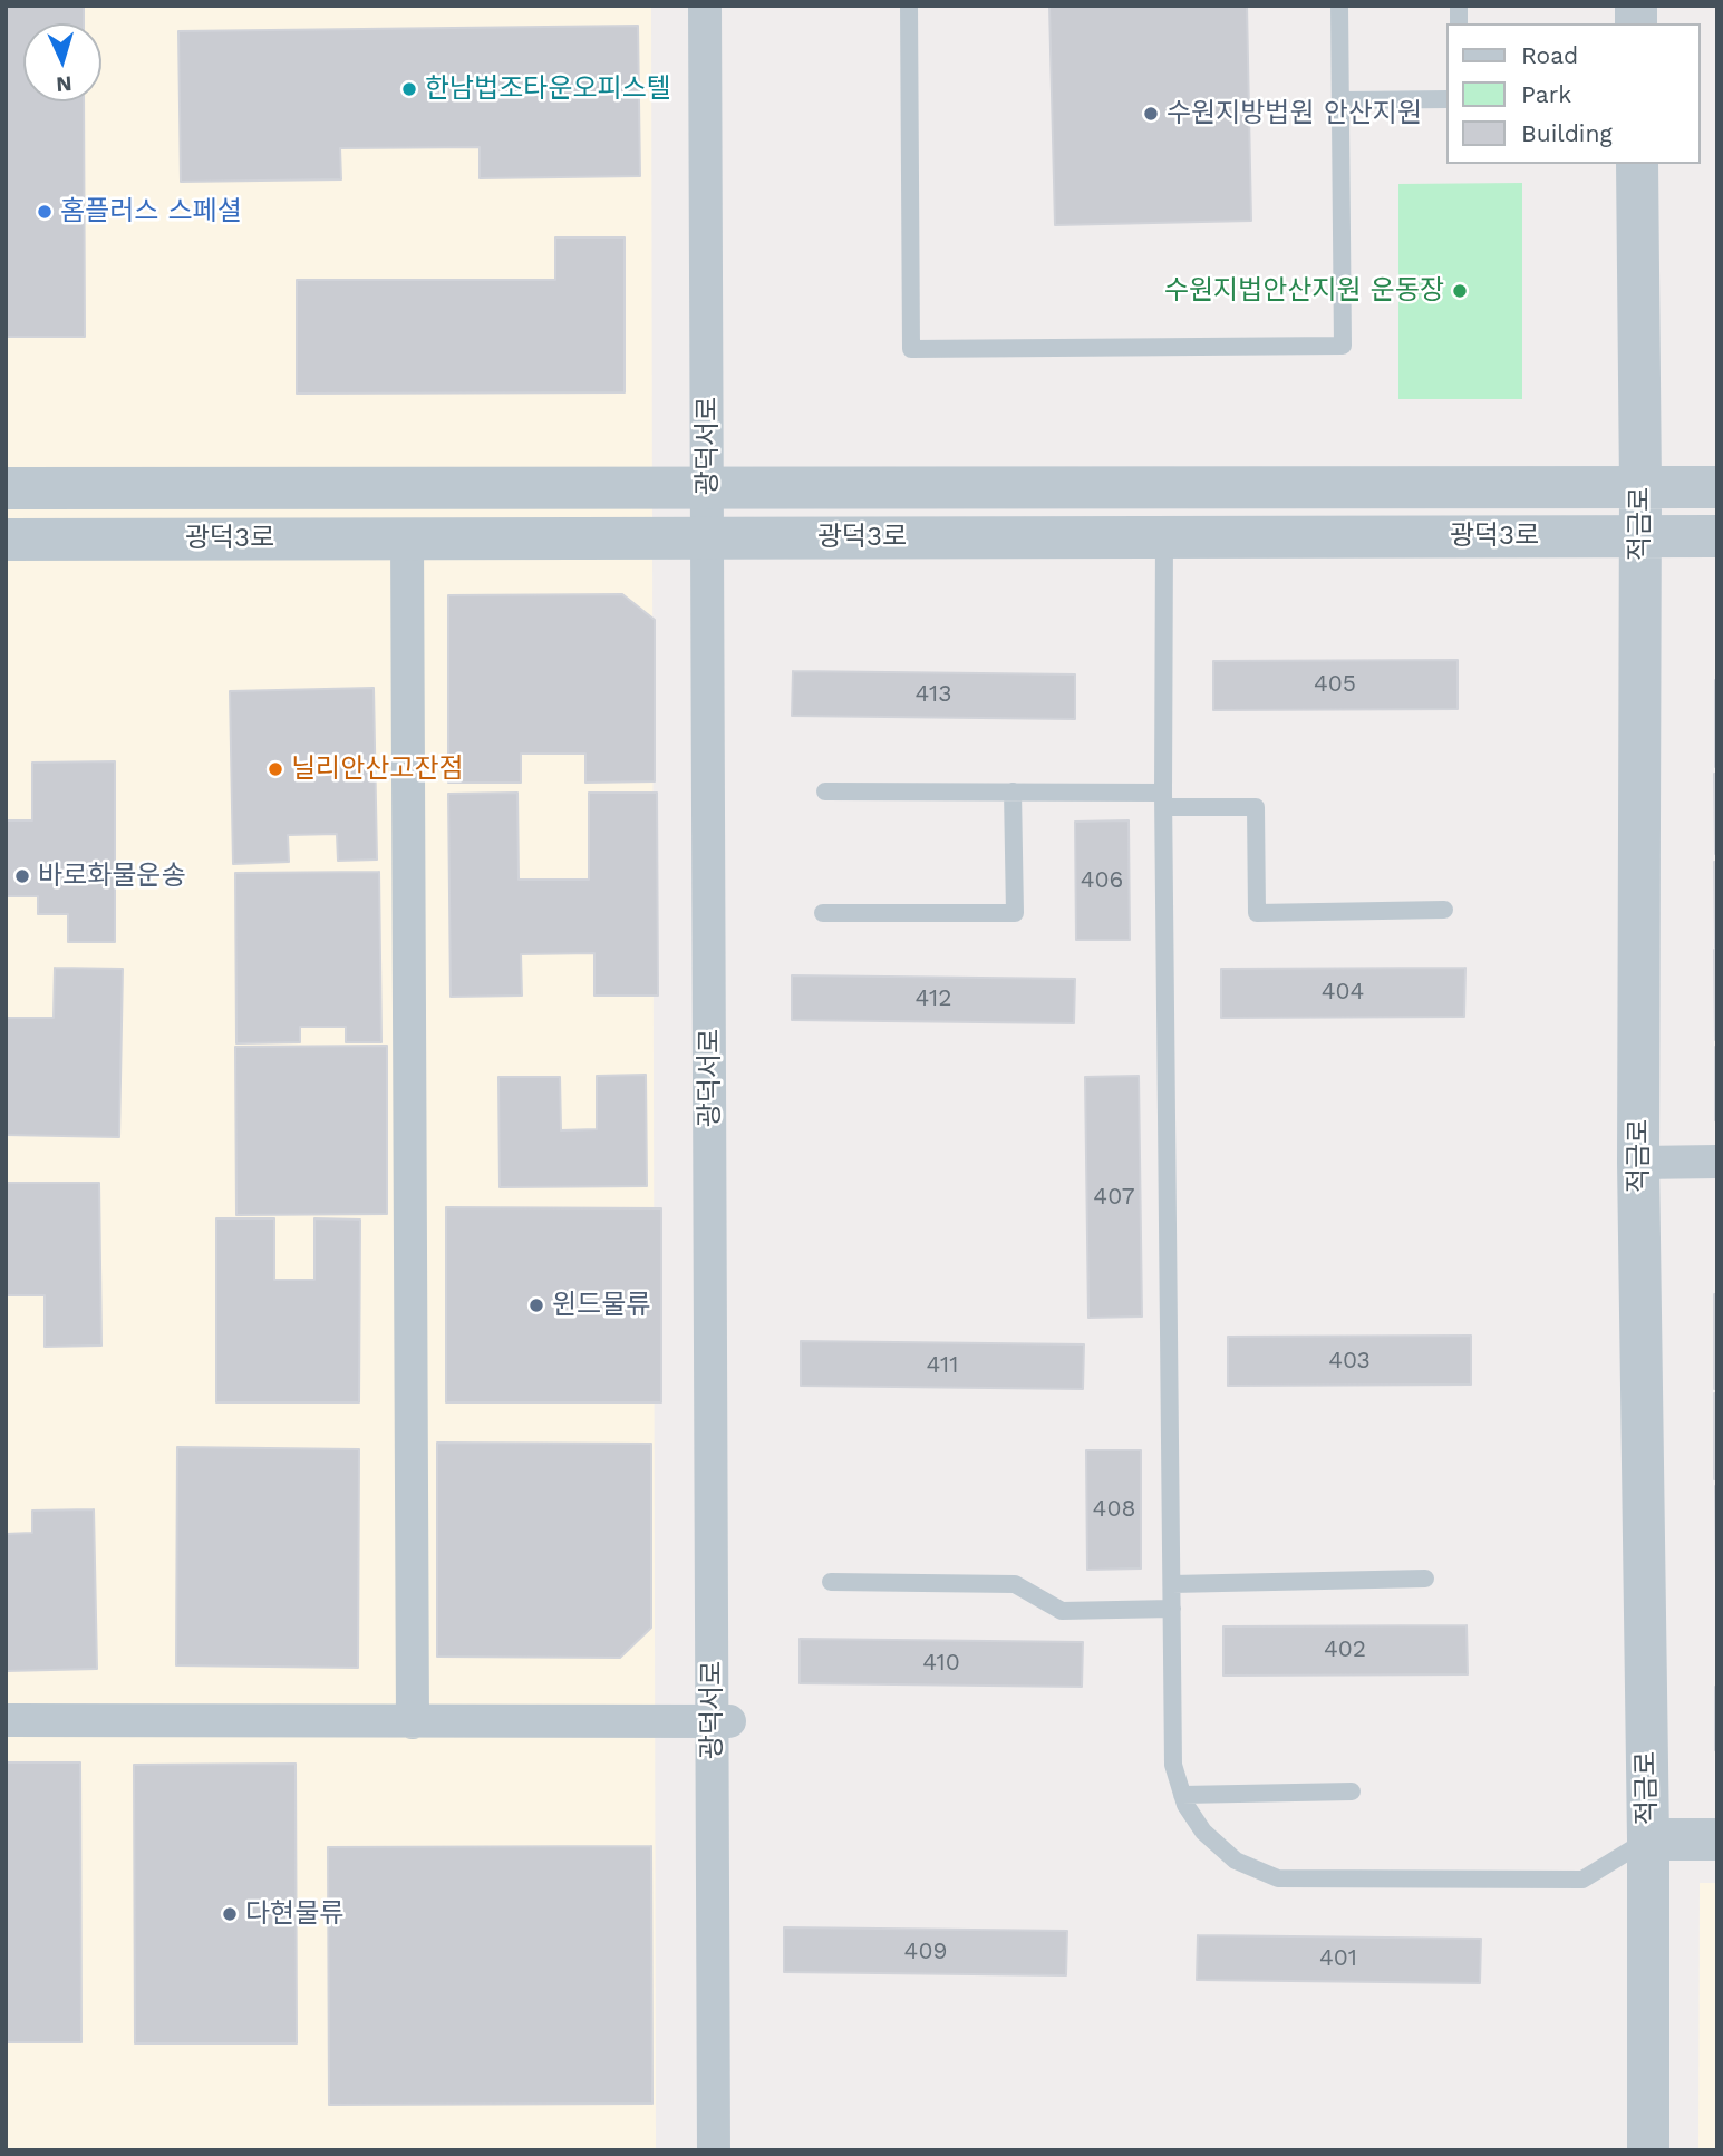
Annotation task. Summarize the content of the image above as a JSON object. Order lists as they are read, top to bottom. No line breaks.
{"streets":{"street":["광덕서로","적금로","광덕3로"]},"crossings":[["광덕서로","광덕3로"],["적금로","광덕3로"]],"places":["한남법조타운오피스텔","수원지방법원 안산지원","홈플러스 스페셜","수원지법안산지원 운동장","닐리안산고잔점","바로화물운송","윈드물류","다현물류"],"house_numbers":["405","413","406","404","412","407","403","411","408","402","410","409","401"],"legend":["Road","Park","Building"],"north":"bottom"}
